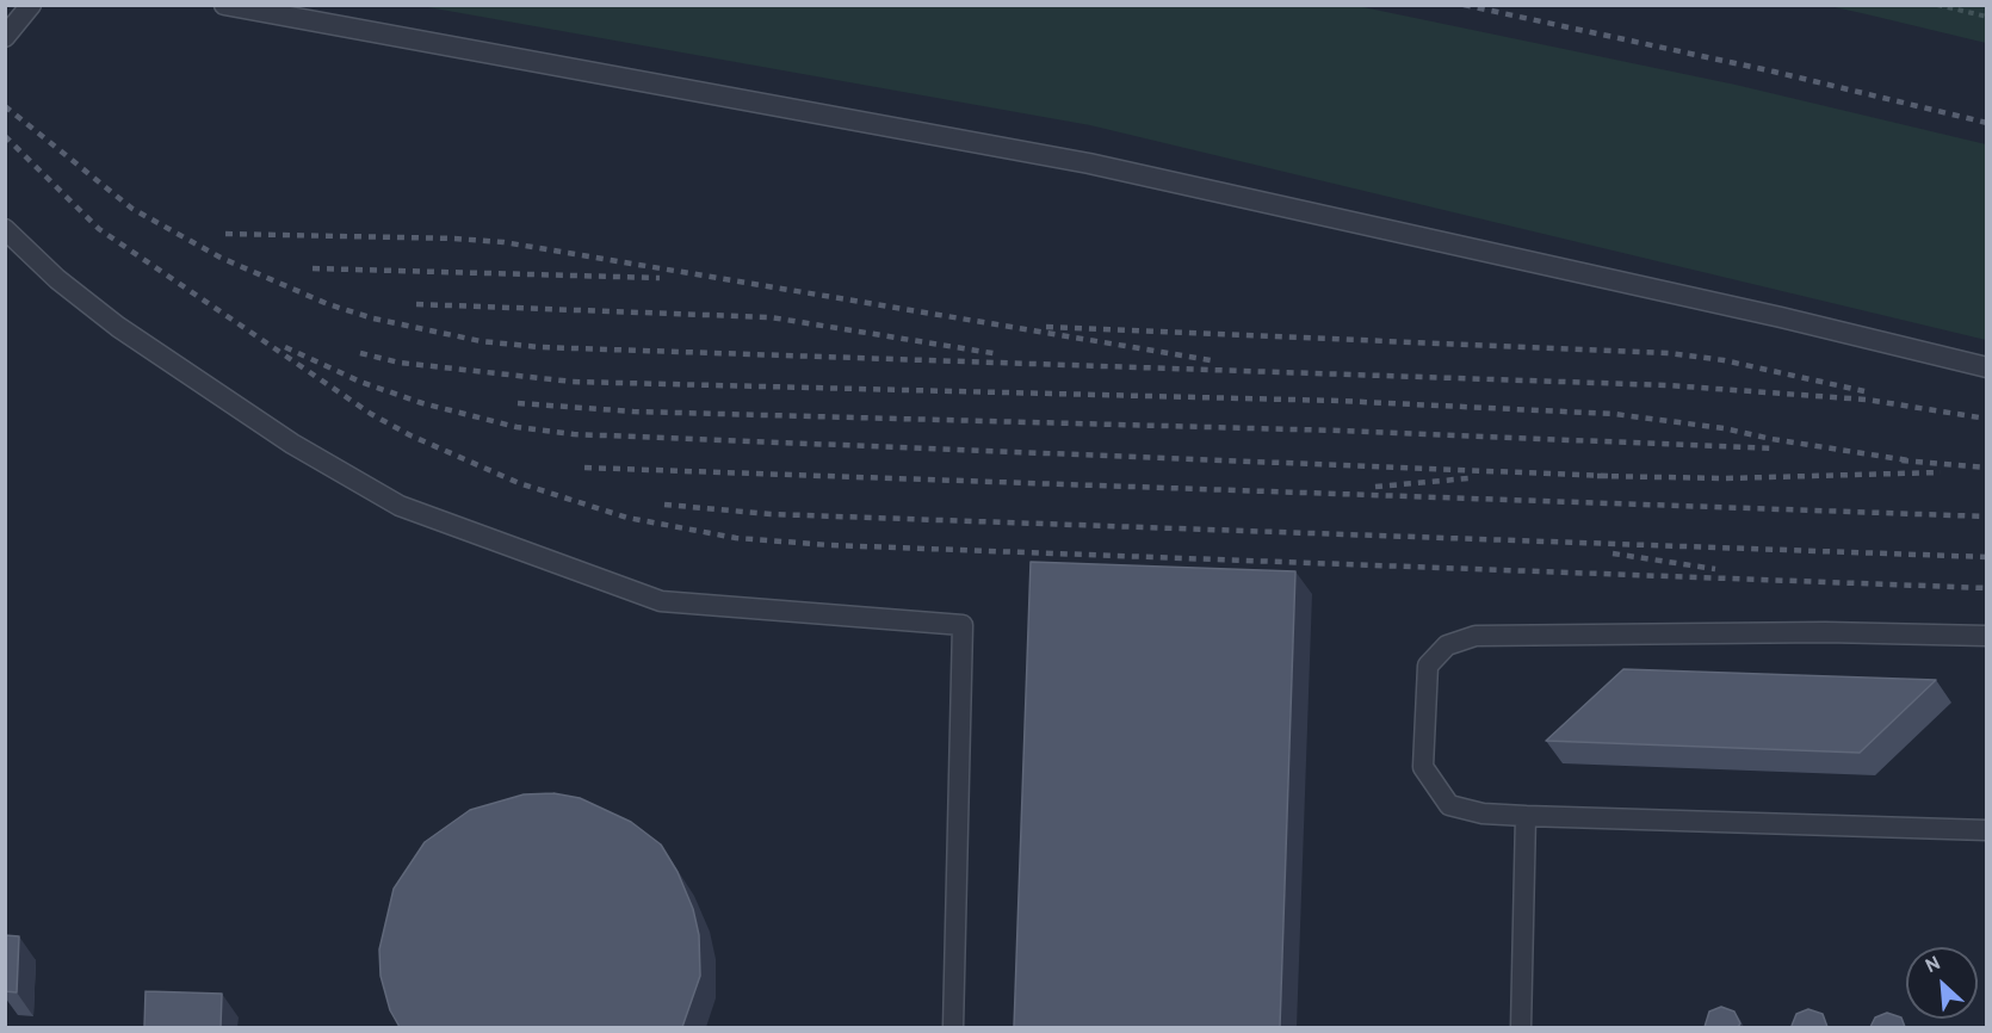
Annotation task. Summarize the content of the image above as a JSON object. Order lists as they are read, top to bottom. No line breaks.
{"north":"top left"}
